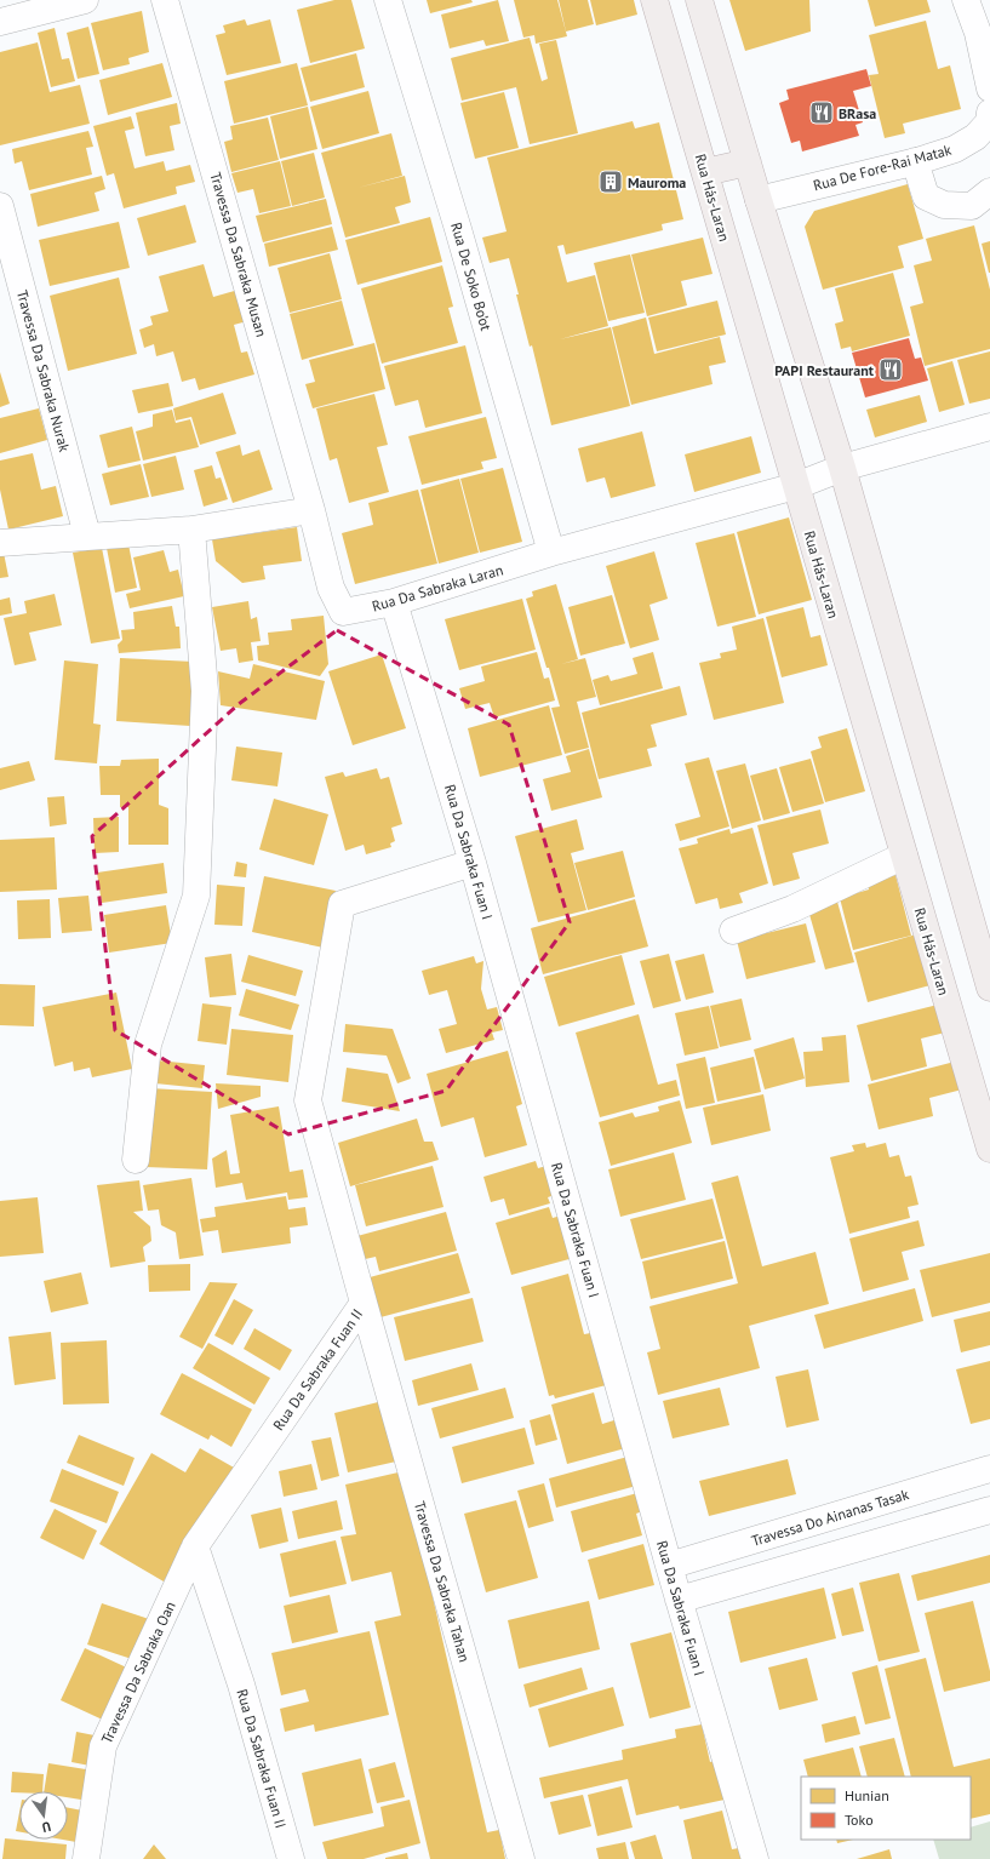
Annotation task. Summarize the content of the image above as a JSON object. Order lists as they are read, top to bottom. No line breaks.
{"streets":{"main road":["Rua Hás-Laran"],"street":["Rua De Fore-Rai Matak","Travessa Da Sabraka Musan","Rua De Soko Bo’ot","Travessa Da Sabraka Nurak","Rua Da Sabraka Laran","Rua Da Sabraka Fuan I","Rua Da Sabraka Fuan II","Travessa Do Ainanas Tasak","Travessa Da Sabraka Tahan","Travessa Da Sabraka Oan"]},"crossings":[["Rua Hás-Laran","Rua Da Sabraka Laran"],["Travessa Da Sabraka Musan","Rua Da Sabraka Laran"],["Rua De Soko Bo’ot","Rua Da Sabraka Laran"],["Rua Da Sabraka Laran","Rua Da Sabraka Fuan I"],["Rua Da Sabraka Fuan I","Rua Da Sabraka Fuan II"],["Rua Da Sabraka Fuan I","Travessa Do Ainanas Tasak"],["Rua Da Sabraka Fuan II","Travessa Da Sabraka Tahan"],["Rua Da Sabraka Fuan II","Travessa Da Sabraka Oan"]],"places":{"restaurant":["BRasa","PAPI Restaurant"],"building":["Mauroma"]},"legend":["Hunian","Toko"],"north":"bottom"}
